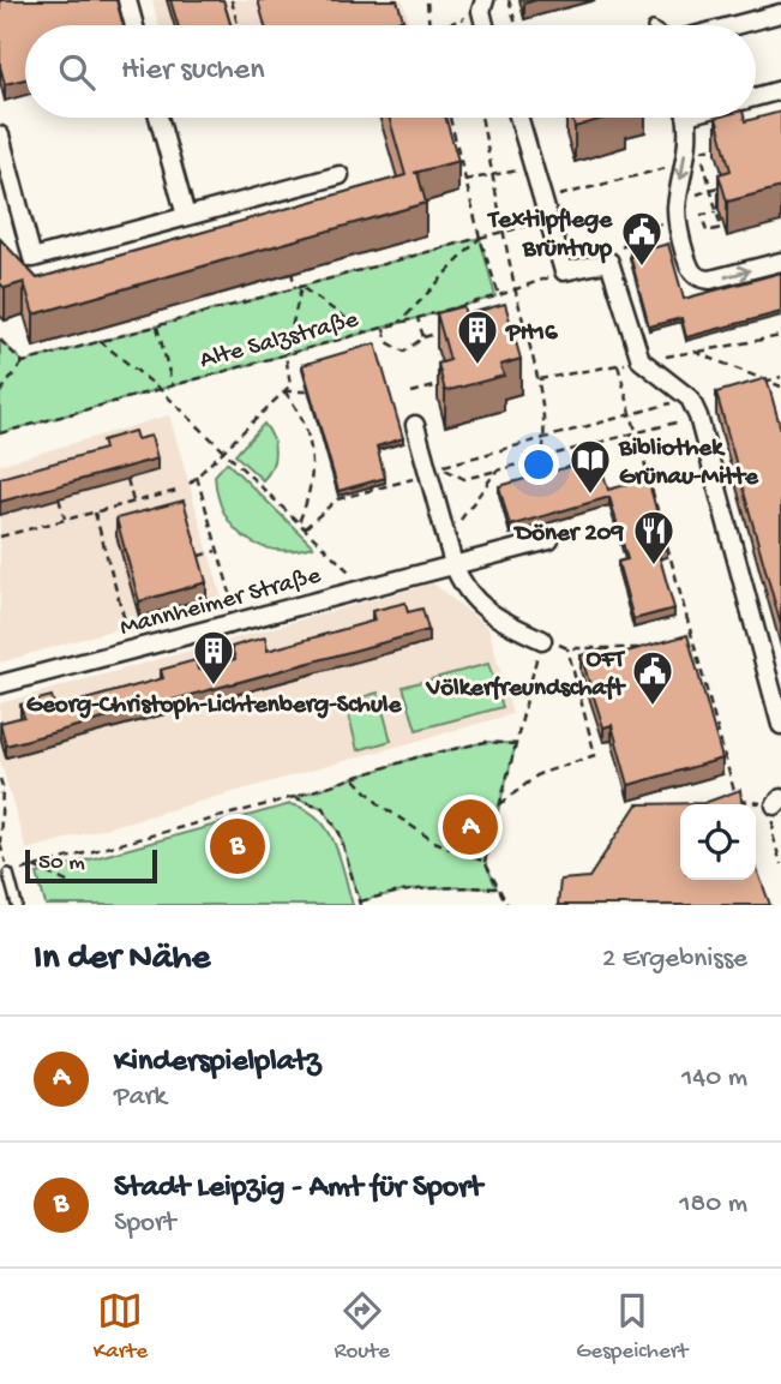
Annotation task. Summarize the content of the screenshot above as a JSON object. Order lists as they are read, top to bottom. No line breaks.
{"streets":{"street":["Mannheimer Straße"],"path":["Alte Salzstraße"]},"places":{"public building":["Textilpflege Brüntrup","OFT Völkerfreundschaft"],"building":["PH16","Georg-Christoph-Lichtenberg-Schule"],"library":["Bibliothek Grünau-Mitte"],"restaurant":["Döner 209"]},"scale_bar":"50 m","page":{"search":"Hier suchen","pins":["A","B"],"scale":"50 m","heading":["In der Nähe","2 Ergebnisse"],"list":[{"mark":"A","name":"Kinderspielplatz","note":"Park","value":"140 m"},{"mark":"B","name":"Stadt Leipzig - Amt für Sport","note":"Sport","value":"180 m"}],"nav":["Karte","Route","Gespeichert"]}}
